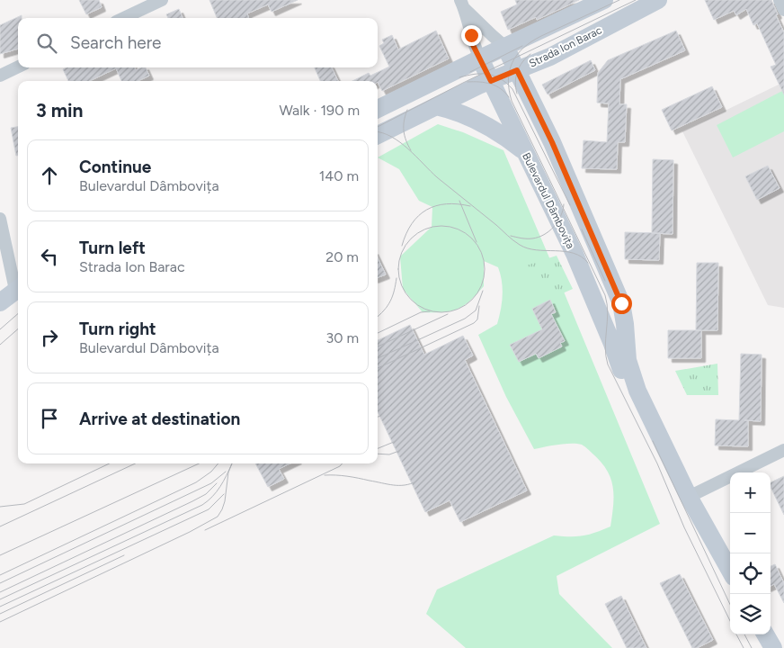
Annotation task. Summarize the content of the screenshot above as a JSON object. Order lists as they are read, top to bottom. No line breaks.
{"streets":{"street":["Strada Ion Barac","Bulevardul Dâmbovița"]},"crossings":[["Strada Ion Barac","Bulevardul Dâmbovița"]],"page":{"search":"Search here","heading":["3 min","Walk · 190 m"],"list":[["Continue","Bulevardul Dâmbovița","140 m"],["Turn left","Strada Ion Barac","20 m"],["Turn right","Bulevardul Dâmbovița","30 m"],"Arrive at destination"],"map_buttons":["+","−"]}}
